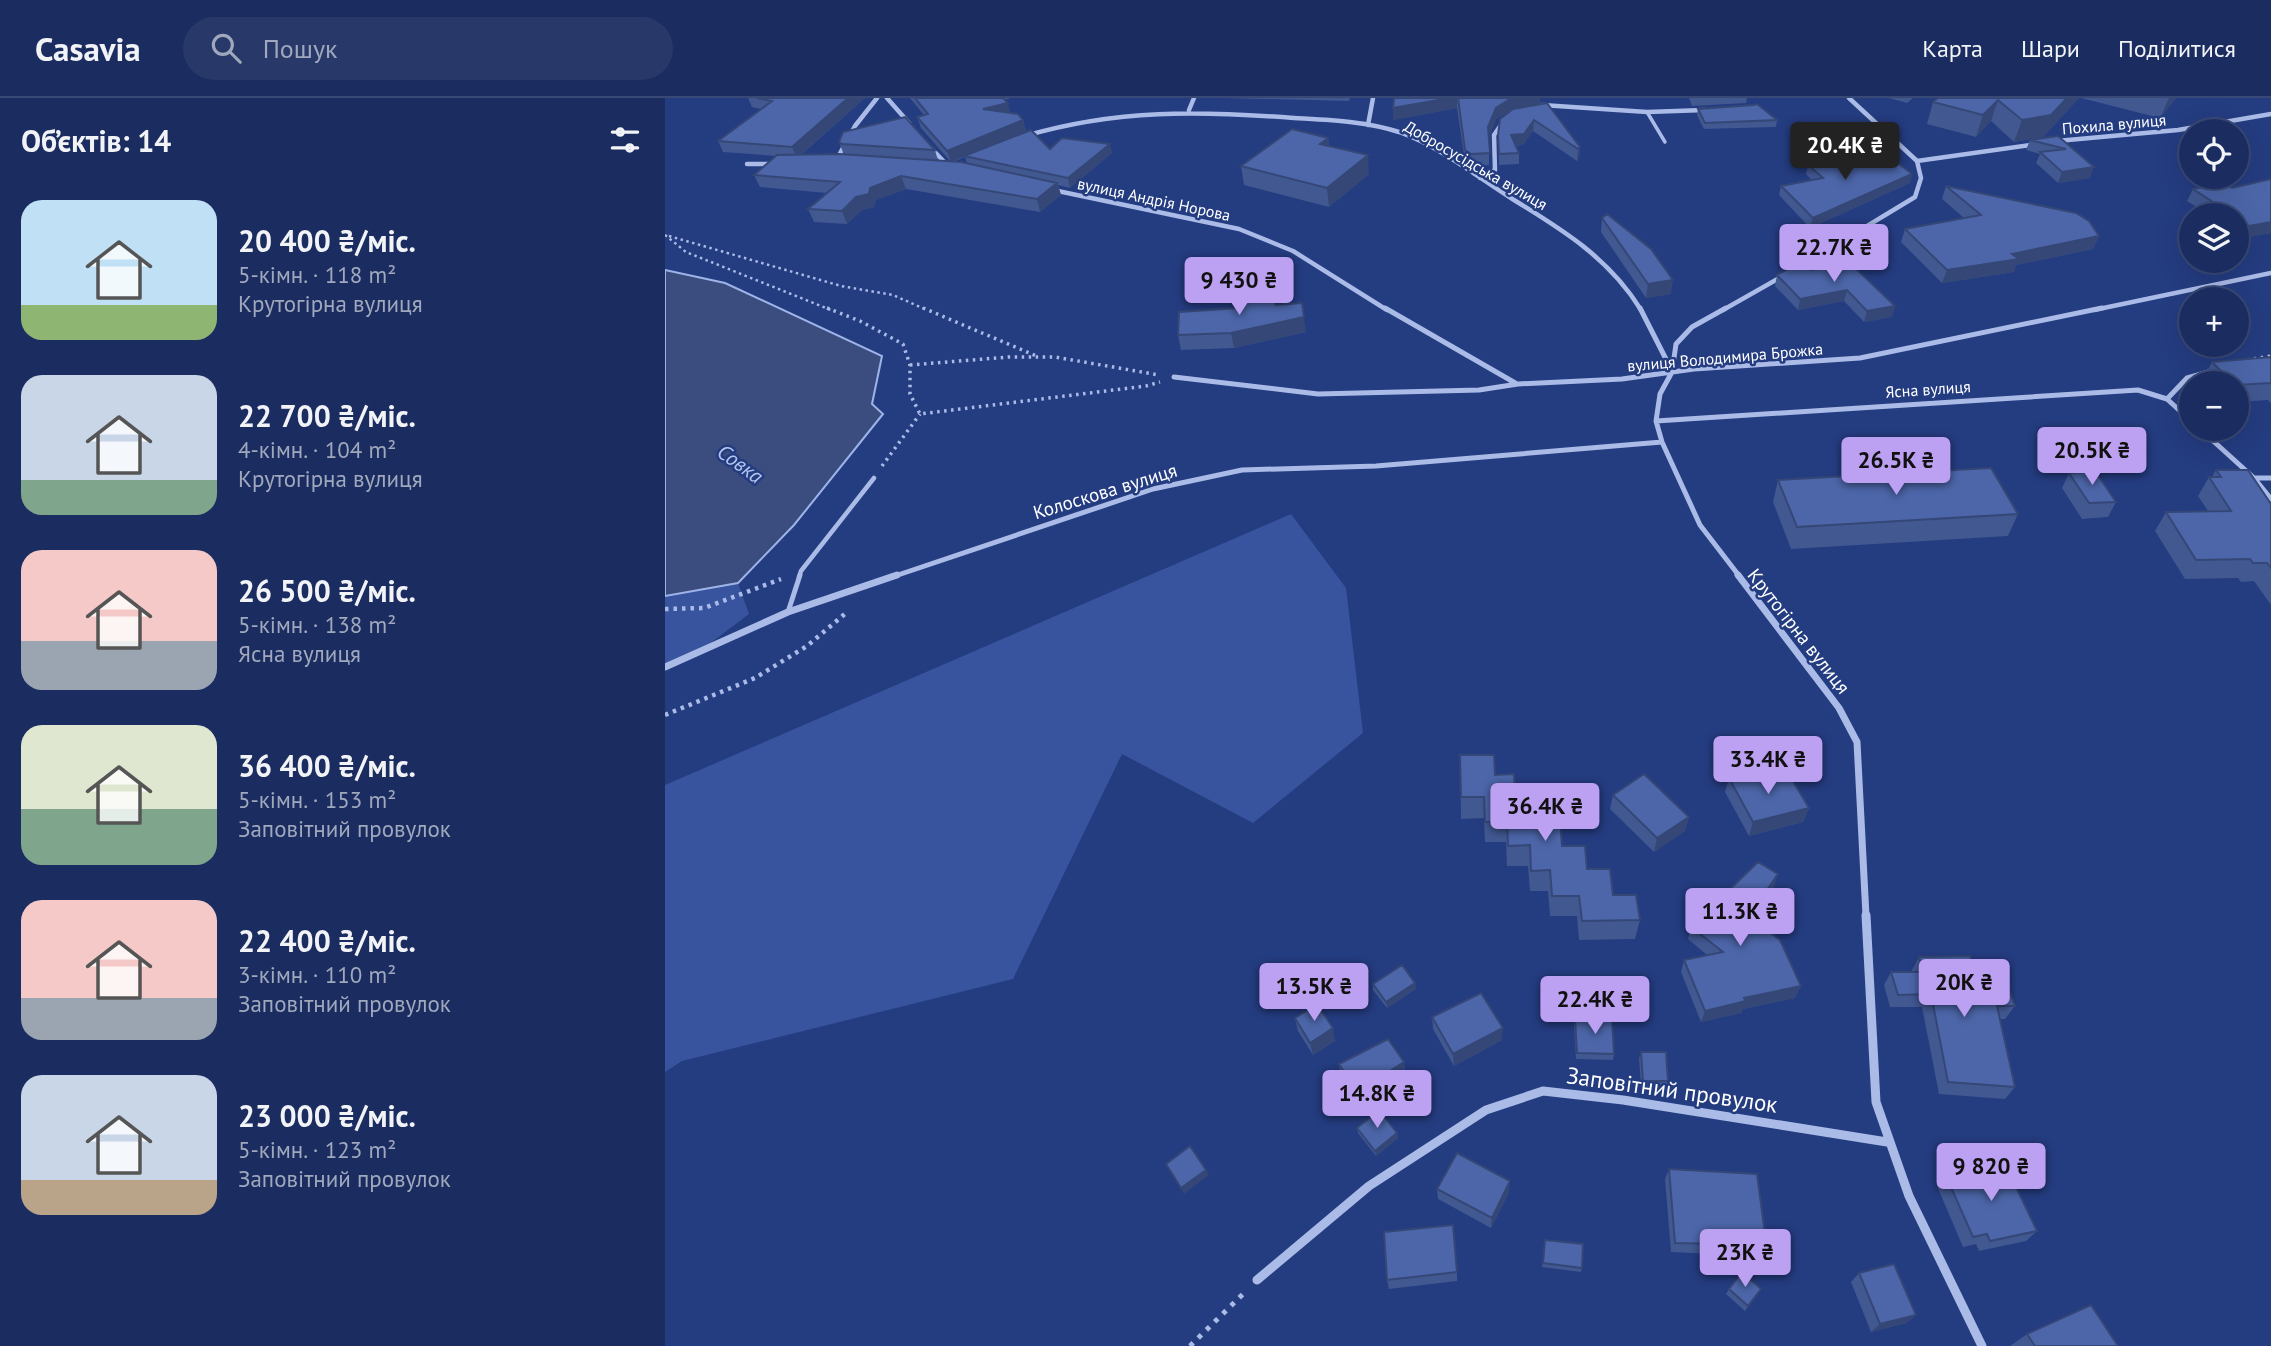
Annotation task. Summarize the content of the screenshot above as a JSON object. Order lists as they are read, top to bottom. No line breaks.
{"streets":{"street":["Похила вулиця","Добросусідська вулиця","вулиця Андрія Норова","вулиця Володимира Брожка","Ясна вулиця","Колоскова вулиця","Крутогірна вулиця","Заповітний провулок"]},"crossings":[["Похила вулиця","Крутогірна вулиця"],["Добросусідська вулиця","вулиця Володимира Брожка"],["Добросусідська вулиця","Крутогірна вулиця"],["вулиця Андрія Норова","вулиця Володимира Брожка"],["вулиця Володимира Брожка","Крутогірна вулиця"],["Ясна вулиця","Крутогірна вулиця"],["Колоскова вулиця","Крутогірна вулиця"],["Крутогірна вулиця","Заповітний провулок"]],"water":["Совка"],"page":{"header":"Casavia","search":"Пошук","nav":["Карта","Шари","Поділитися"],"heading":"Об’єктів: 14","map_buttons":["+","−"],"price":["20.4K ₴","22.7K ₴","9 430 ₴","20.5K ₴","26.5K ₴","33.4K ₴","36.4K ₴","11.3K ₴","20K ₴","13.5K ₴","22.4K ₴","14.8K ₴","9 820 ₴","23K ₴"],"list":[{"name":"20 400 ₴/міс.","note":"5-кімн. · 118 m² · Крутогірна вулиця"},{"name":"22 700 ₴/міс.","note":"4-кімн. · 104 m² · Крутогірна вулиця"},{"name":"26 500 ₴/міс.","note":"5-кімн. · 138 m² · Ясна вулиця"},{"name":"36 400 ₴/міс.","note":"5-кімн. · 153 m² · Заповітний провулок"},{"name":"22 400 ₴/міс.","note":"3-кімн. · 110 m² · Заповітний провулок"},{"name":"23 000 ₴/міс.","note":"5-кімн. · 123 m² · Заповітний провулок"}]}}
